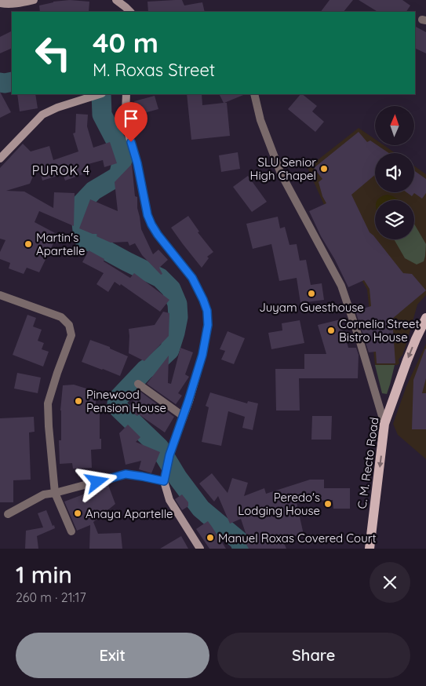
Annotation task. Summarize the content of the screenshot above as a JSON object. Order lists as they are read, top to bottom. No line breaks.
{"streets":{"main road":["C. M. Recto Road"]},"one_way":["C. M. Recto Road"],"districts":["PUROK 4"],"places":["SLU Senior High Chapel","Martin's Apartelle","Juyam Guesthouse","Cornelia Street Bistro House","Pinewood Pension House","Peredo's Lodging House","Anaya Apartelle","Manuel Roxas Covered Court"],"north":"top","page":{"turn":["40 m","M. Roxas Street"],"heading":["1 min","260 m · 21:17"],"buttons":["Exit","Share"]}}
